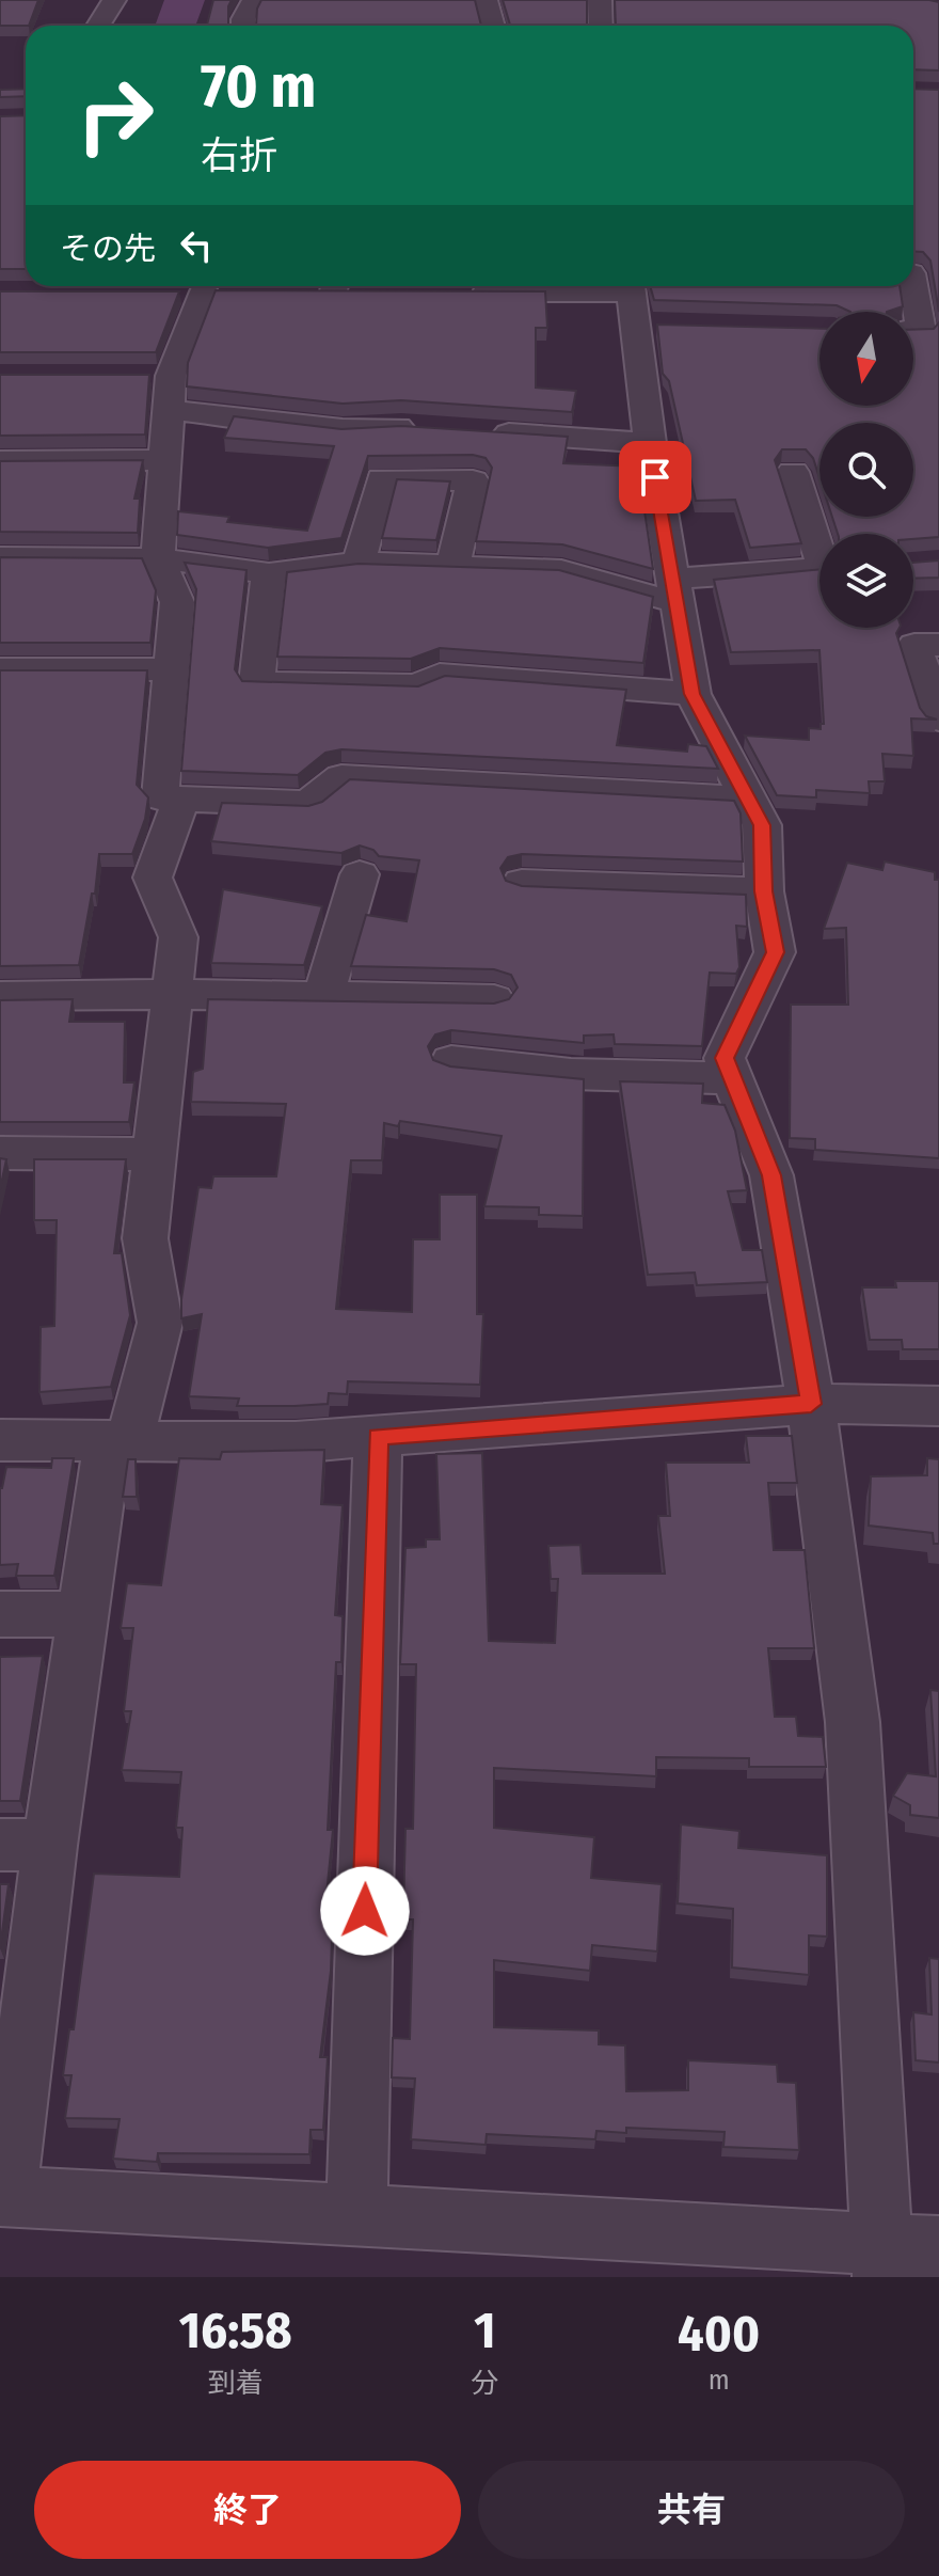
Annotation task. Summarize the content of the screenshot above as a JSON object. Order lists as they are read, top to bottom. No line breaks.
{"north":"bottom","page":{"turn":["70 m","右折"],"then":"その先","eta":["16:58","到着","1","分","400","m"],"buttons":["終了","共有"]}}
